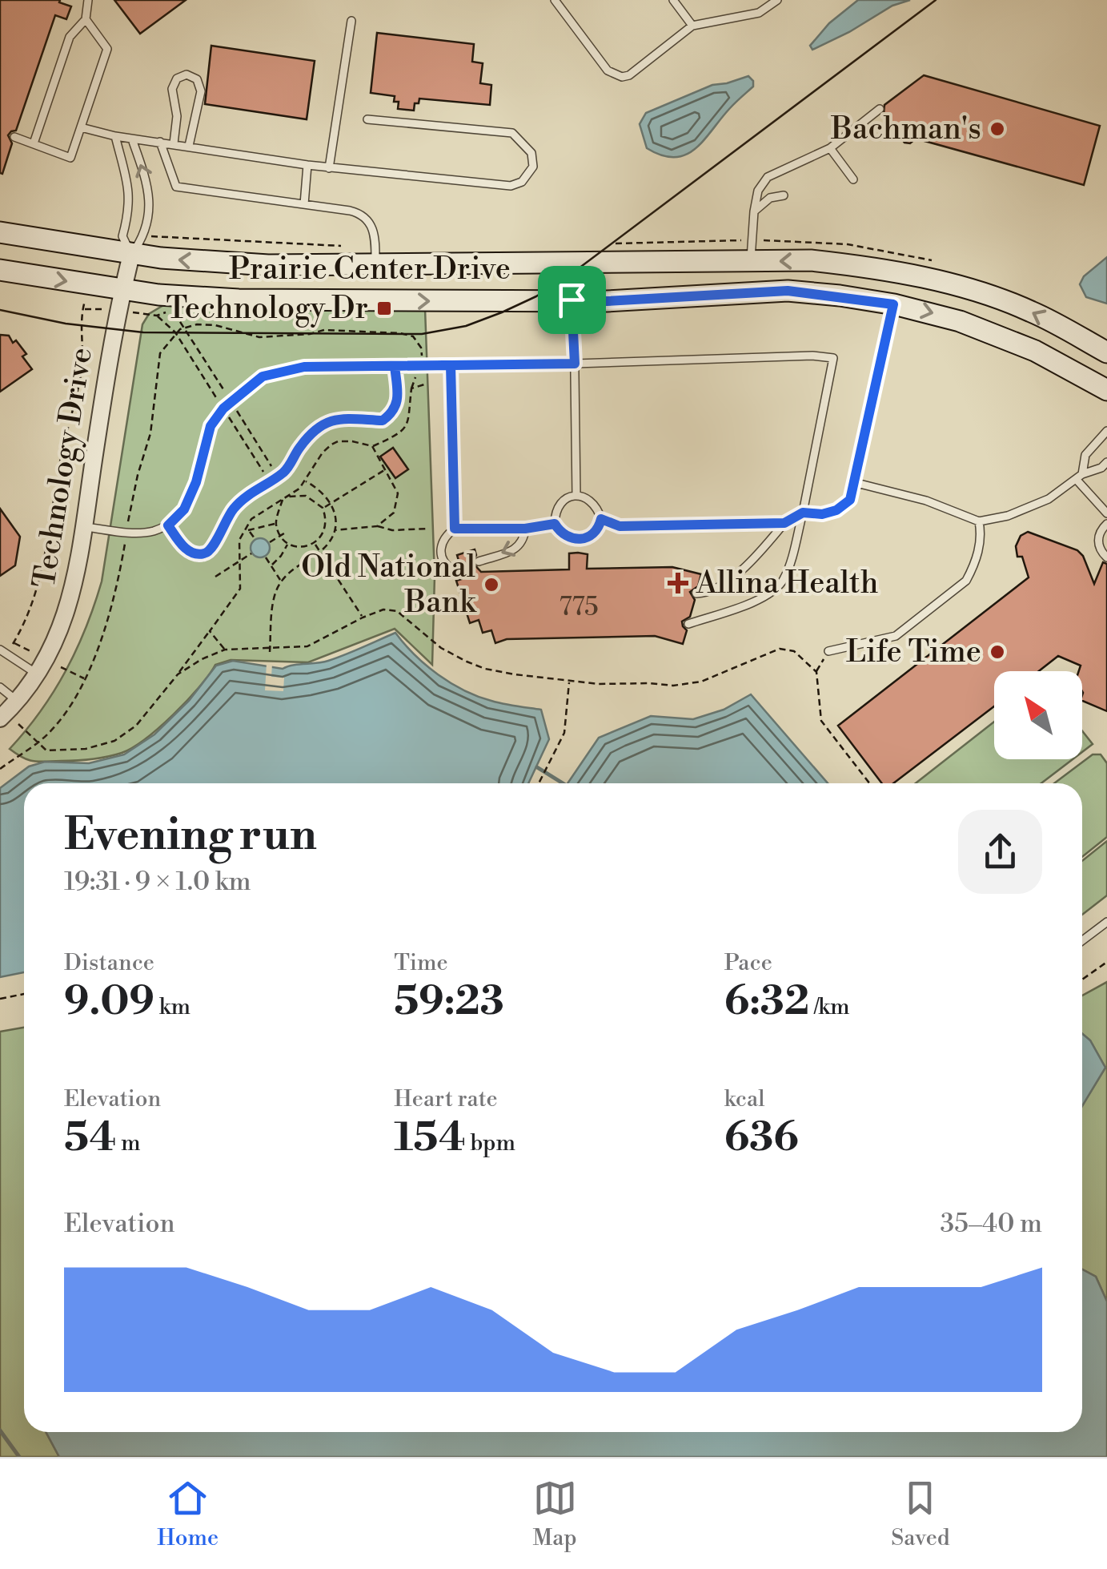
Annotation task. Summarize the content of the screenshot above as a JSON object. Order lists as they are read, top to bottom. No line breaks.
{"streets":{"main road":["Prairie Center Drive"],"street":["Technology Drive"]},"crossings":[["Prairie Center Drive","Technology Drive"]],"places":{"other":["Bachman's","Old National Bank","Life Time"],"transit":["Technology Dr"],"health":["Allina Health"]},"house_numbers":["775"],"north":"top left","page":{"heading":["Evening run","19:31 · 9 × 1.0 km"],"stats":[["Distance","9.09 km"],["Time","59:23"],["Pace","6:32 /km"],["Elevation","54 m"],["Heart rate","154 bpm"],["kcal","636"]],"chart":["Elevation","35–40 m"],"tabs":["Home","Map","Saved"]}}
